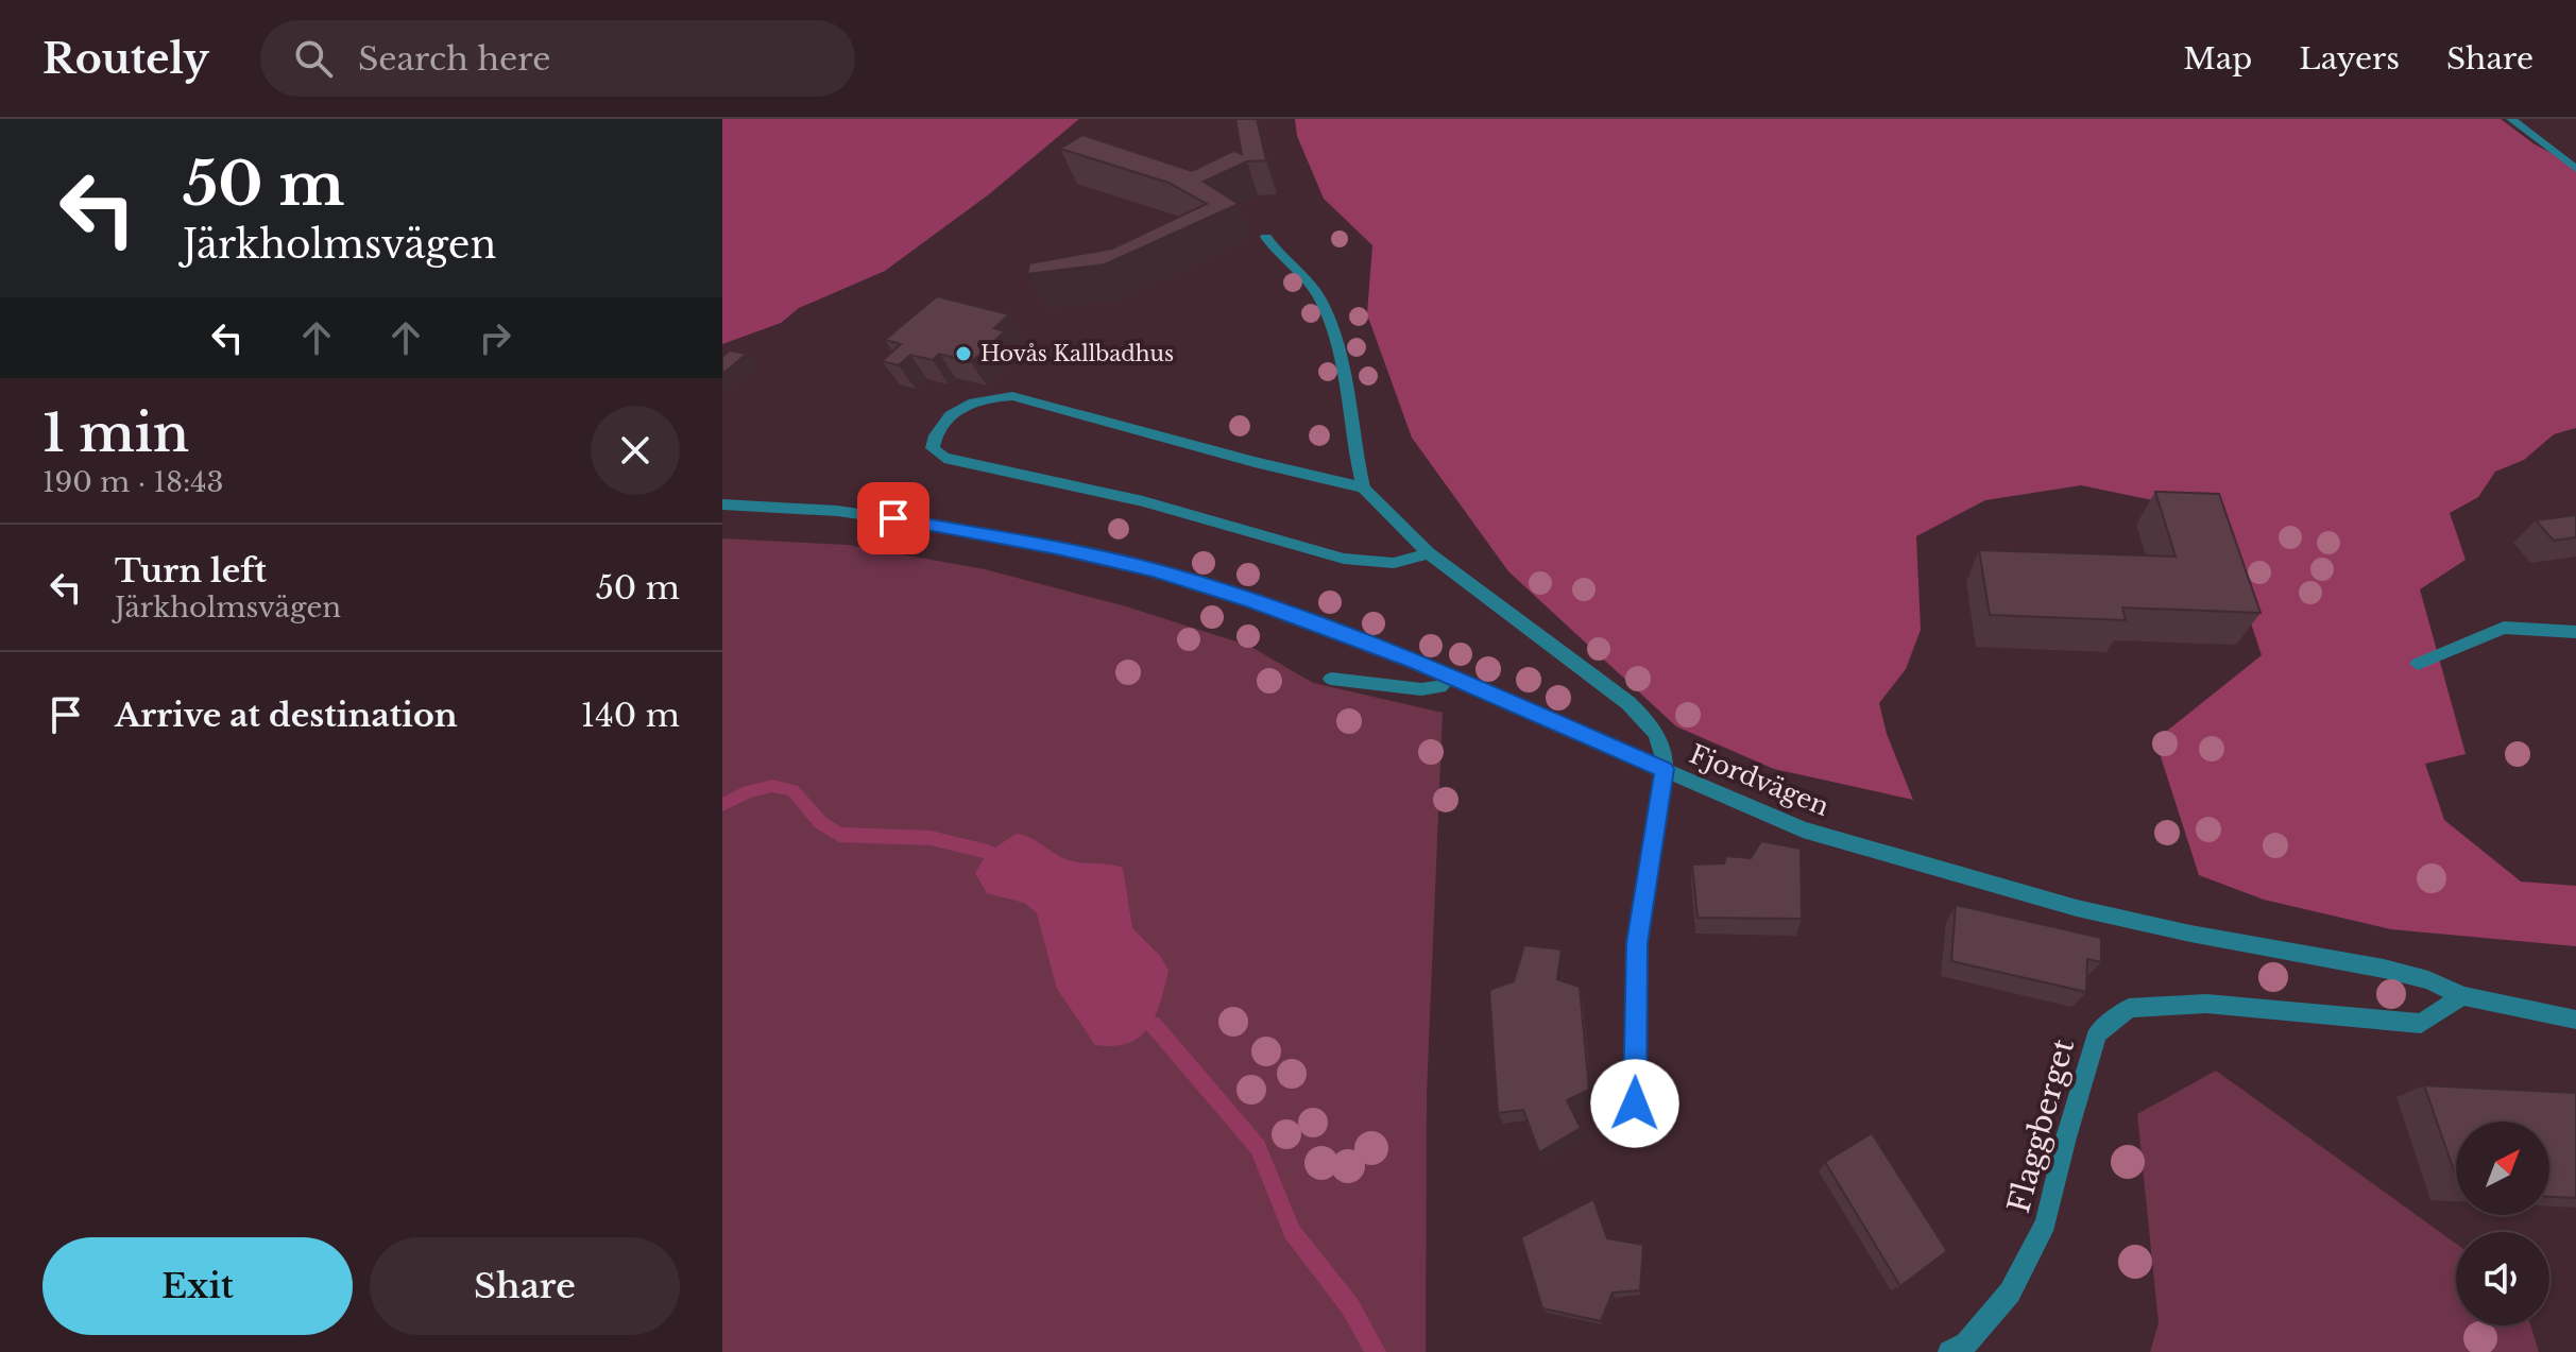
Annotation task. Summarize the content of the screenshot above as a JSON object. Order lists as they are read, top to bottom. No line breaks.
{"streets":{"street":["Fjordvägen","Flaggberget"]},"crossings":[["Fjordvägen","Flaggberget"]],"places":["Hovås Kallbadhus"],"north":"top right","page":{"header":"Routely","search":"Search here","nav":["Map","Layers","Share"],"turn":["50 m","Järkholmsvägen"],"heading":["1 min","190 m · 18:43"],"list":[{"name":"Turn left","note":"Järkholmsvägen","value":"50 m"},{"name":"Arrive at destination","value":"140 m"}],"buttons":["Exit","Share"]}}
